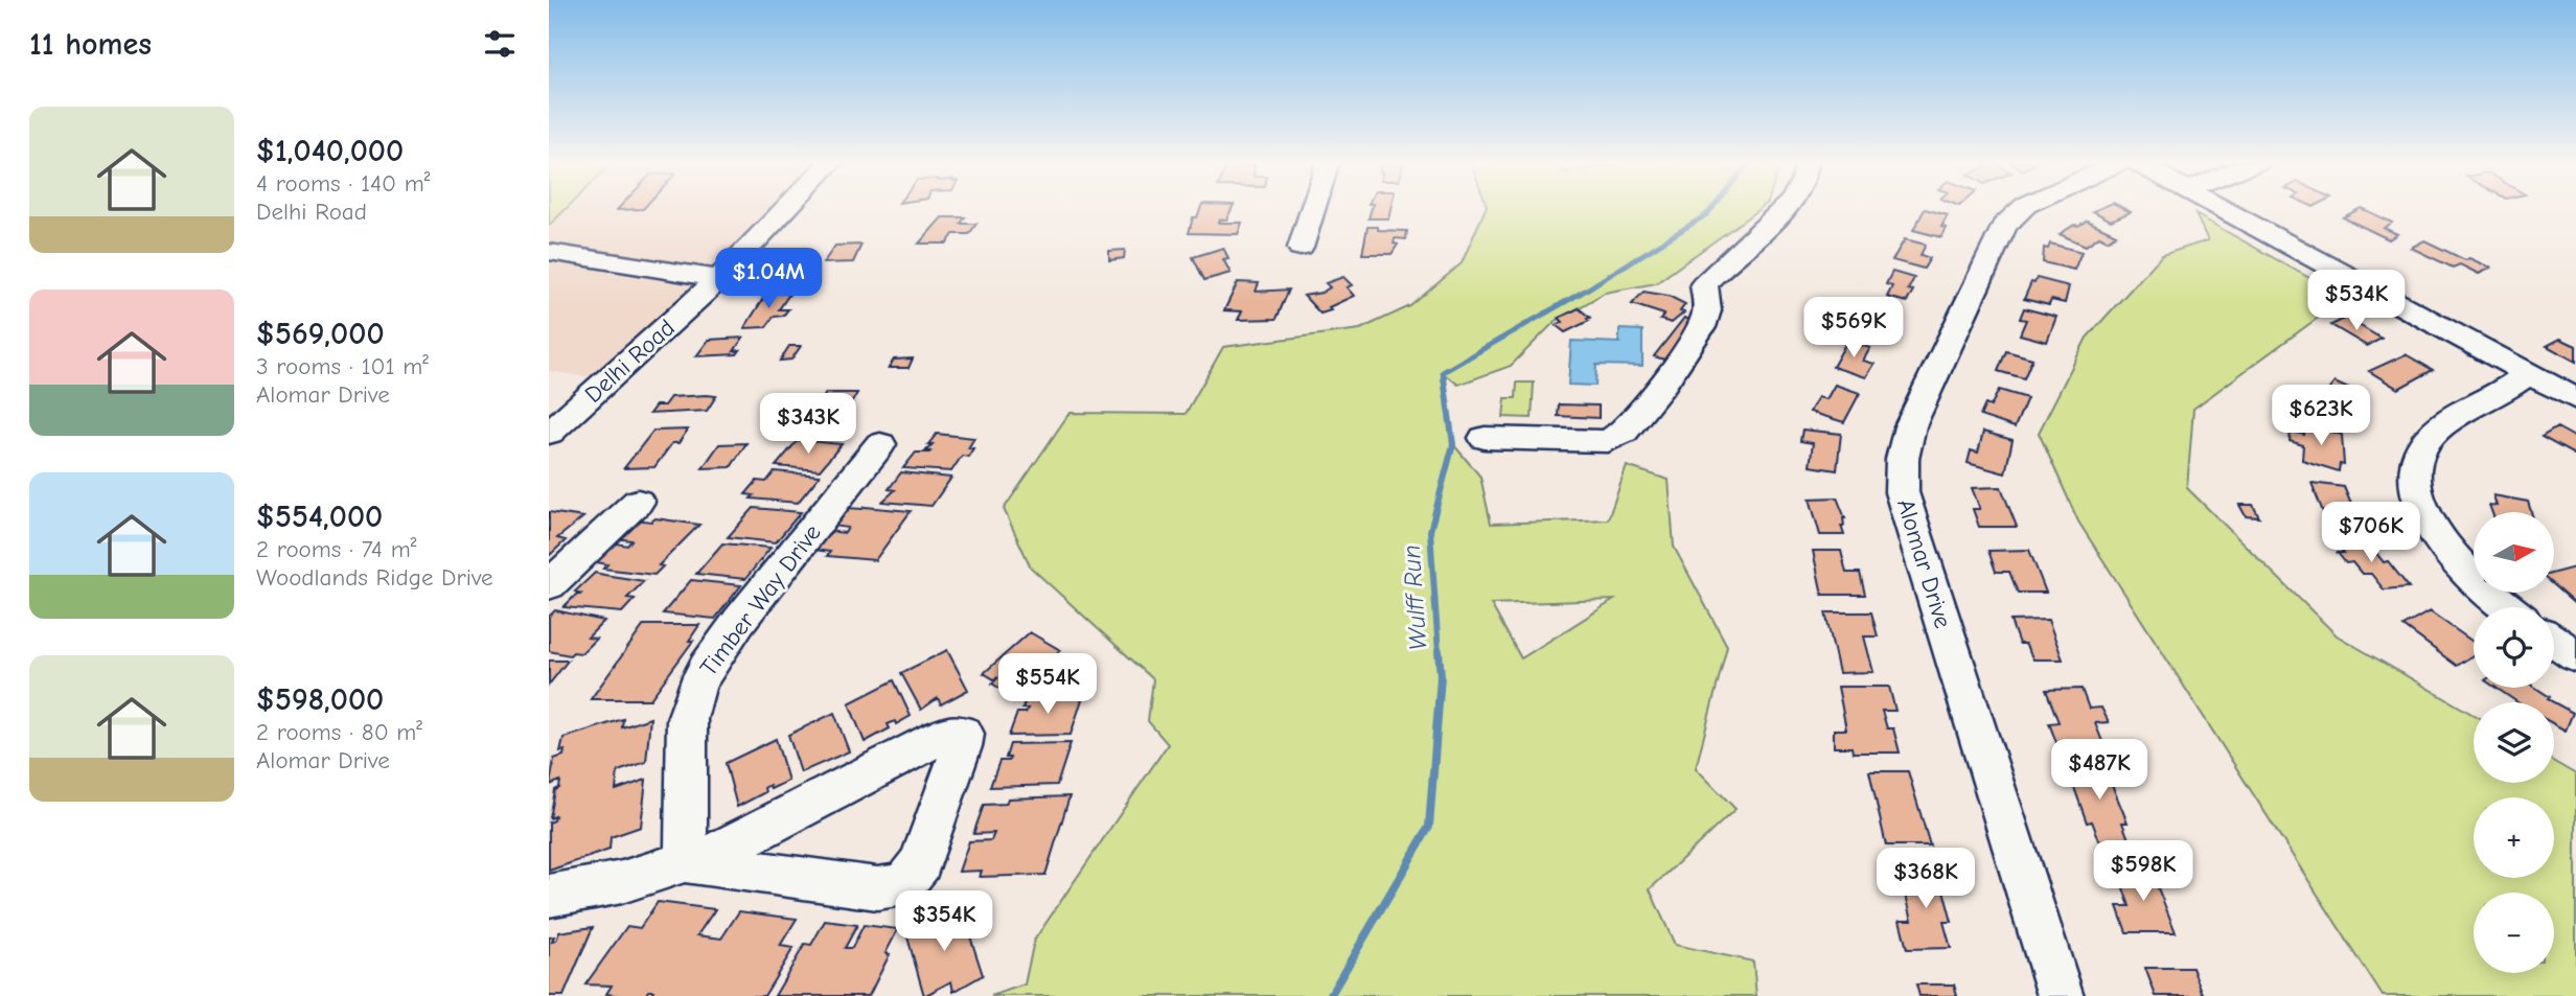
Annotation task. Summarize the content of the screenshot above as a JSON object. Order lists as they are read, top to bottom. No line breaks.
{"streets":{"street":["Delhi Road","Alomar Drive","Timber Way Drive"]},"water":["Wulff Run"],"north":"right","page":{"heading":"11 homes","list":[{"name":"$1,040,000","note":"4 rooms · 140 m² · Delhi Road"},{"name":"$569,000","note":"3 rooms · 101 m² · Alomar Drive"},{"name":"$554,000","note":"2 rooms · 74 m² · Woodlands Ridge Drive"},{"name":"$598,000","note":"2 rooms · 80 m² · Alomar Drive"}],"price":["$1.04M","$534K","$569K","$623K","$343K","$706K","$554K","$487K","$598K","$368K","$354K"],"map_buttons":["+","−"]}}
